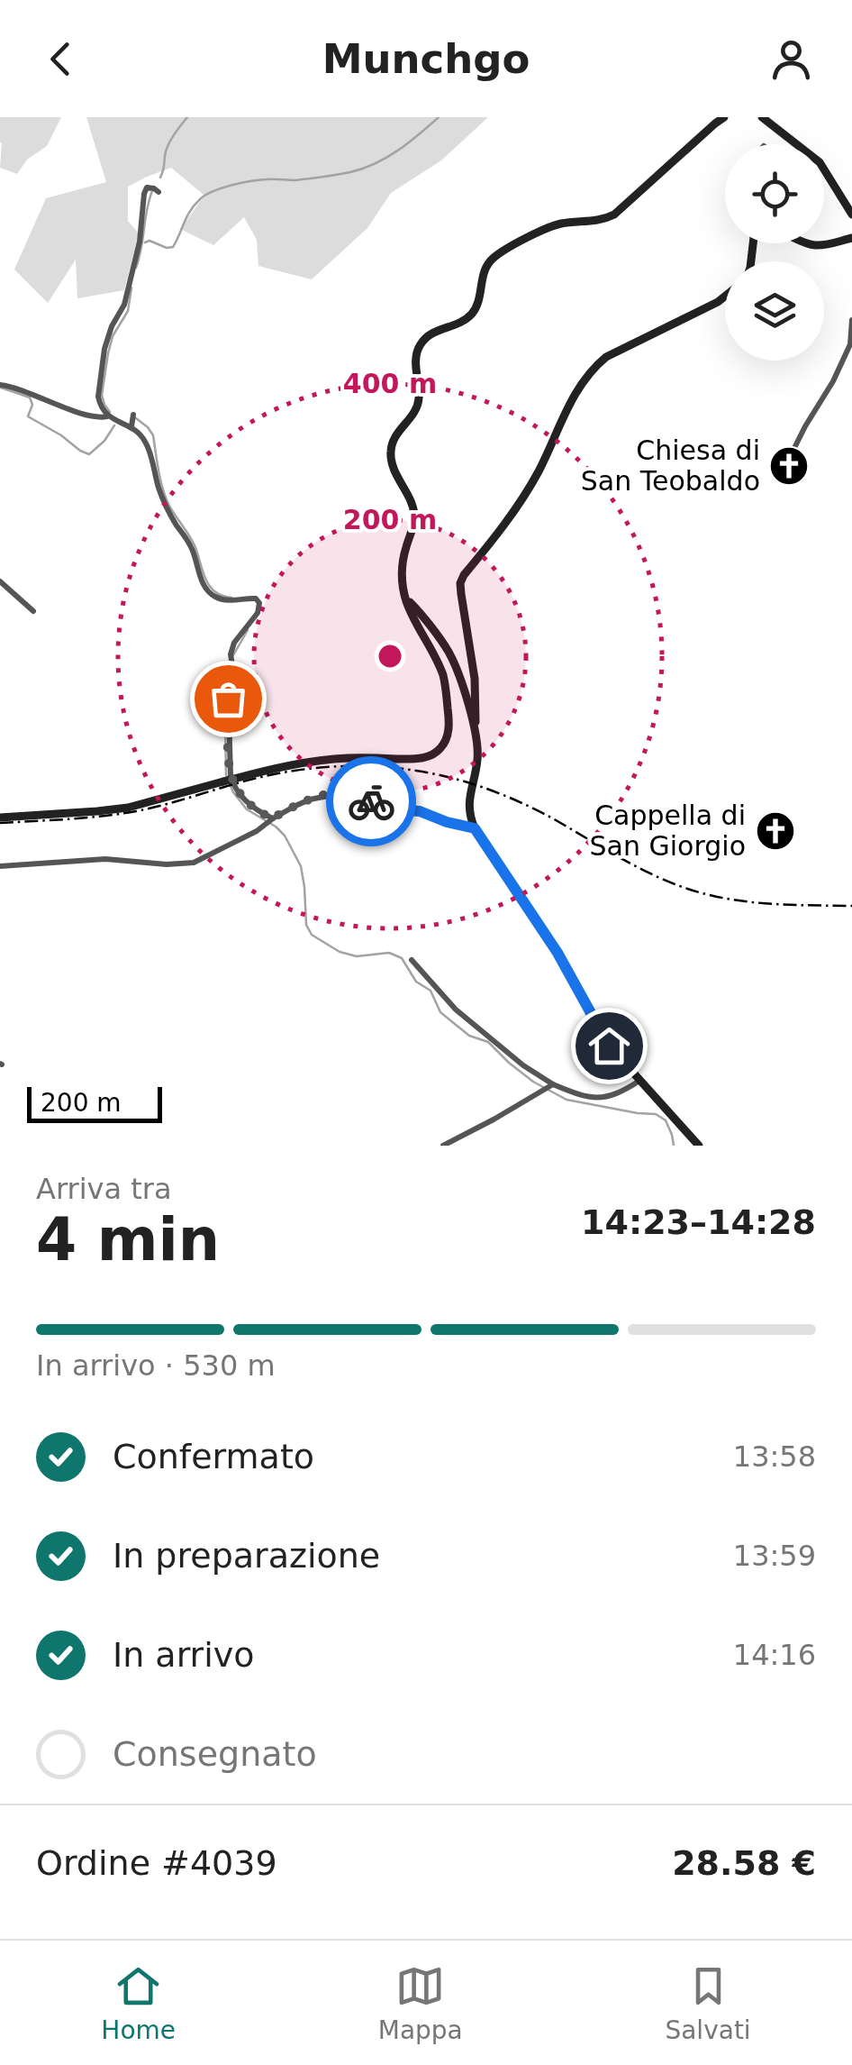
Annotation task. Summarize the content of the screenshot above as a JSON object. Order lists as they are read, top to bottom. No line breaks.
{"places":{"church":["Chiesa di San Teobaldo","Cappella di San Giorgio"]},"scale_bar":"200 m","page":{"header":"Munchgo","scale":"200 m","heading":["4 min","Arriva tra","14:23–14:28"],"panel":["Ordine #4039","28.58 €"],"bar":"In arrivo · 530 m","list":[["Confermato","13:58"],["In preparazione","13:59"],["In arrivo","14:16"],"Consegnato"],"tabs":["Home","Mappa","Salvati"]},"rings":["400 m","200 m"]}
